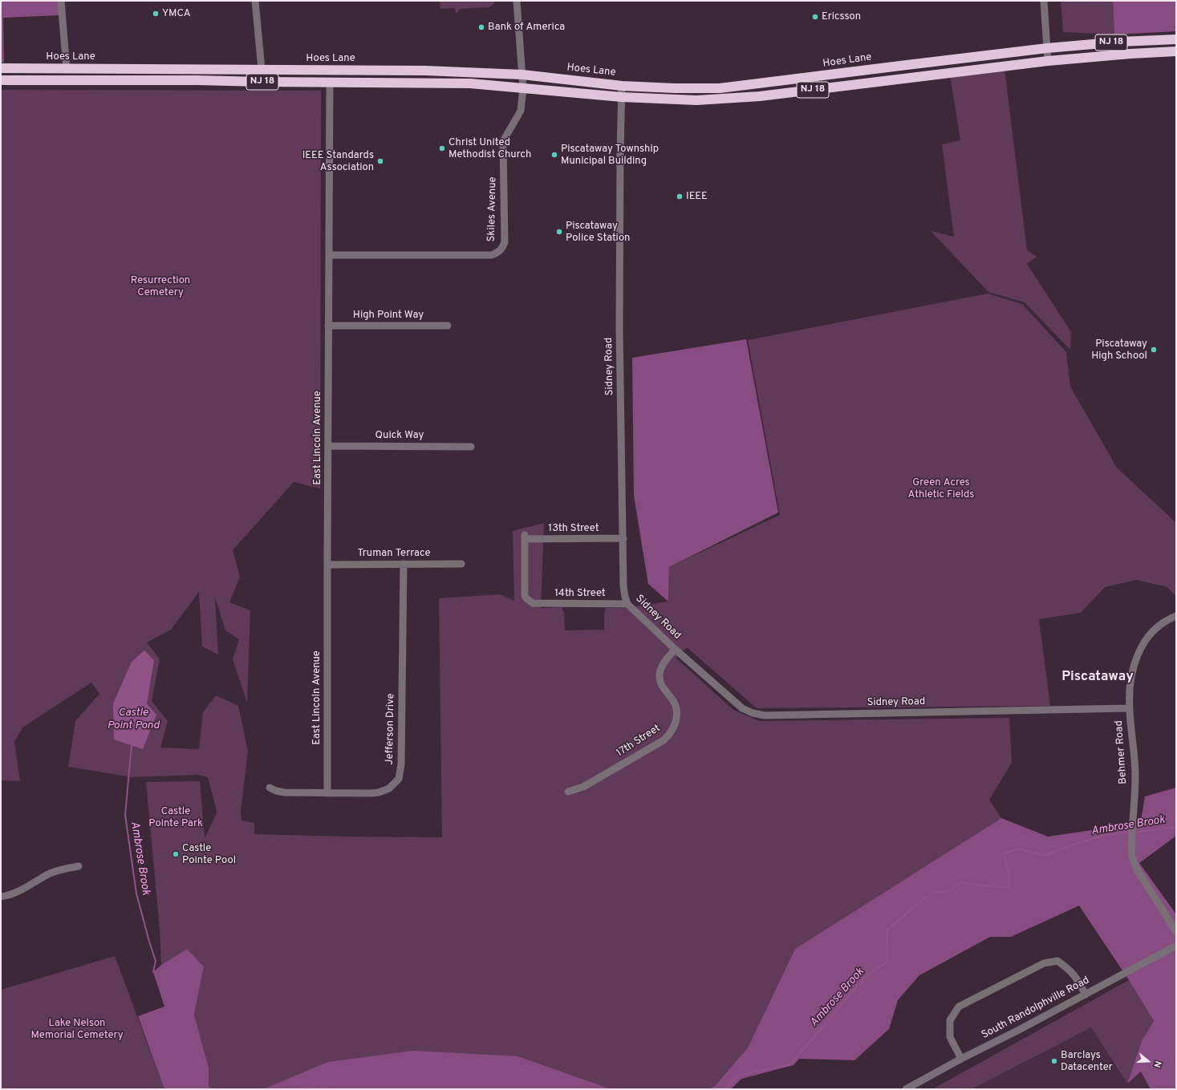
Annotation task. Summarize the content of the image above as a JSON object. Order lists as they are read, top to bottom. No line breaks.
{"streets":{"highway":["NJ 18","Hoes Lane"],"street":["Skiles Avenue","High Point Way","Sidney Road","Quick Way","East Lincoln Avenue","13th Street","Truman Terrace","14th Street","Jefferson Drive","17th Street","Behmer Road","South Randolphville Road"]},"crossings":[["NJ 18","Skiles Avenue"],["NJ 18","Sidney Road"],["NJ 18","East Lincoln Avenue"],["Hoes Lane","Skiles Avenue"],["Hoes Lane","Sidney Road"],["Skiles Avenue","East Lincoln Avenue"],["High Point Way","East Lincoln Avenue"],["Sidney Road","13th Street"],["Sidney Road","14th Street"],["Sidney Road","17th Street"],["Sidney Road","Behmer Road"],["Quick Way","East Lincoln Avenue"],["East Lincoln Avenue","Truman Terrace"],["East Lincoln Avenue","Jefferson Drive"],["13th Street","14th Street"],["Truman Terrace","Jefferson Drive"]],"districts":["Piscataway"],"water":["Castle Point Pond","Ambrose Brook"],"parks":["Resurrection Cemetery","Green Acres Athletic Fields","Castle Pointe Park","Lake Nelson Memorial Cemetery"],"places":["YMCA","Ericsson","Bank of America","Christ United Methodist Church","Piscataway Township Municipal Building","IEEE Standards Association","IEEE","Piscataway Police Station","Piscataway High School","Castle Pointe Pool","Barclays Datacenter"],"north":"right"}
